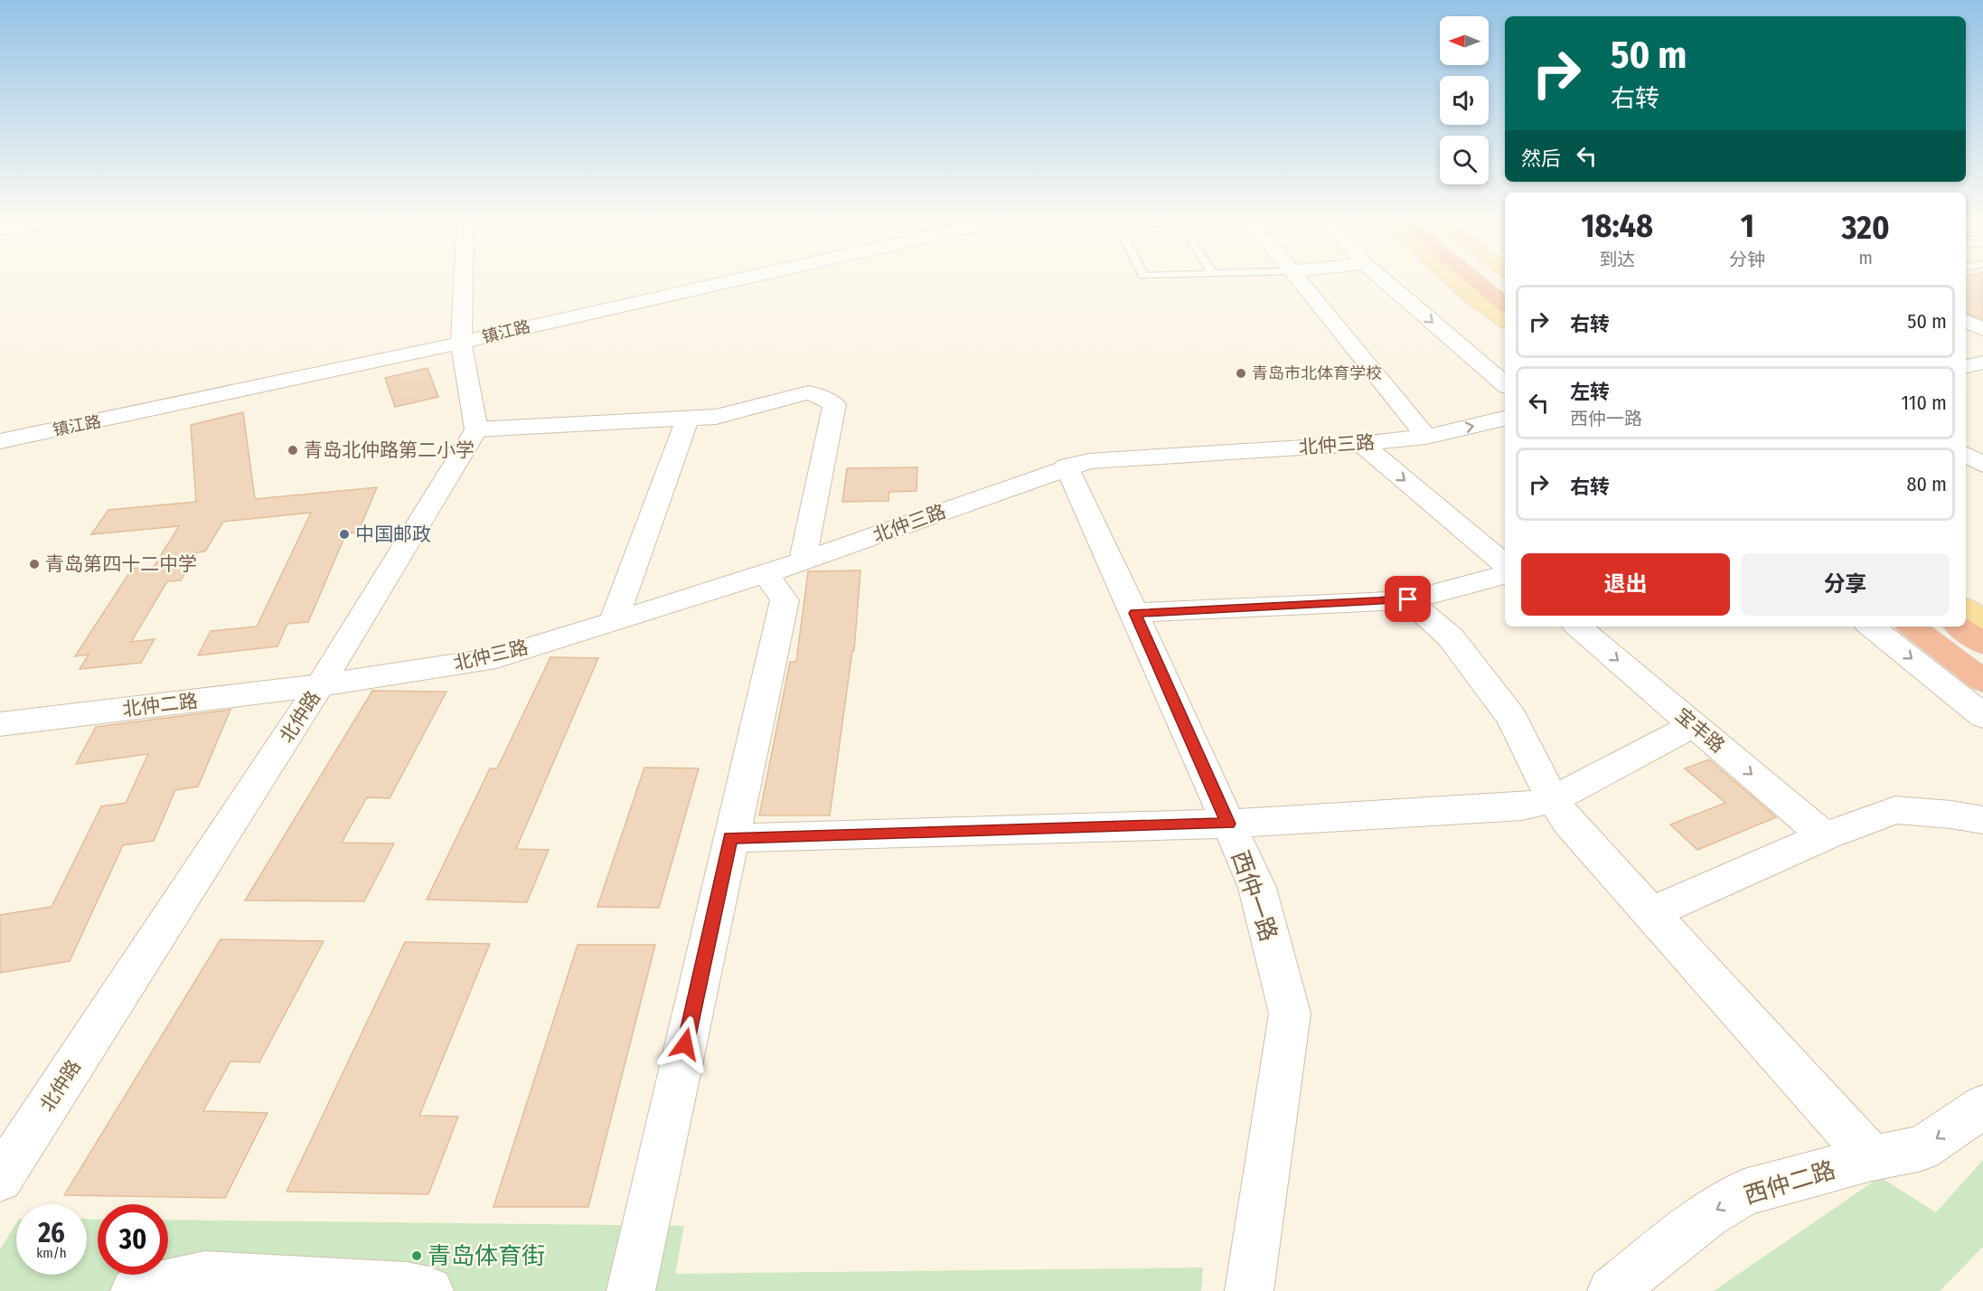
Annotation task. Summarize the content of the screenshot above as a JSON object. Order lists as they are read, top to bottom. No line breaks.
{"streets":{"street":["镇江路","北仲三路","北仲二路","北仲路","宝丰路","西仲一路","西仲二路"]},"crossings":[["北仲三路","北仲二路"],["北仲三路","北仲路"],["北仲三路","西仲一路"],["北仲二路","北仲路"]],"one_way":["西仲二路"],"places":["青岛市北体育学校","青岛北仲路第二小学","中国邮政","青岛第四十二中学","青岛体育街"],"north":"left","page":{"turn":["50 m","右转"],"then":"然后","eta":["18:48","到达","1","分钟","320","m"],"list":[{"name":"右转","value":"50 m"},{"name":"左转","note":"西仲一路","value":"110 m"},{"name":"右转","value":"80 m"}],"buttons":["退出","分享"],"speed":"26 km/h","limit":"30"}}
